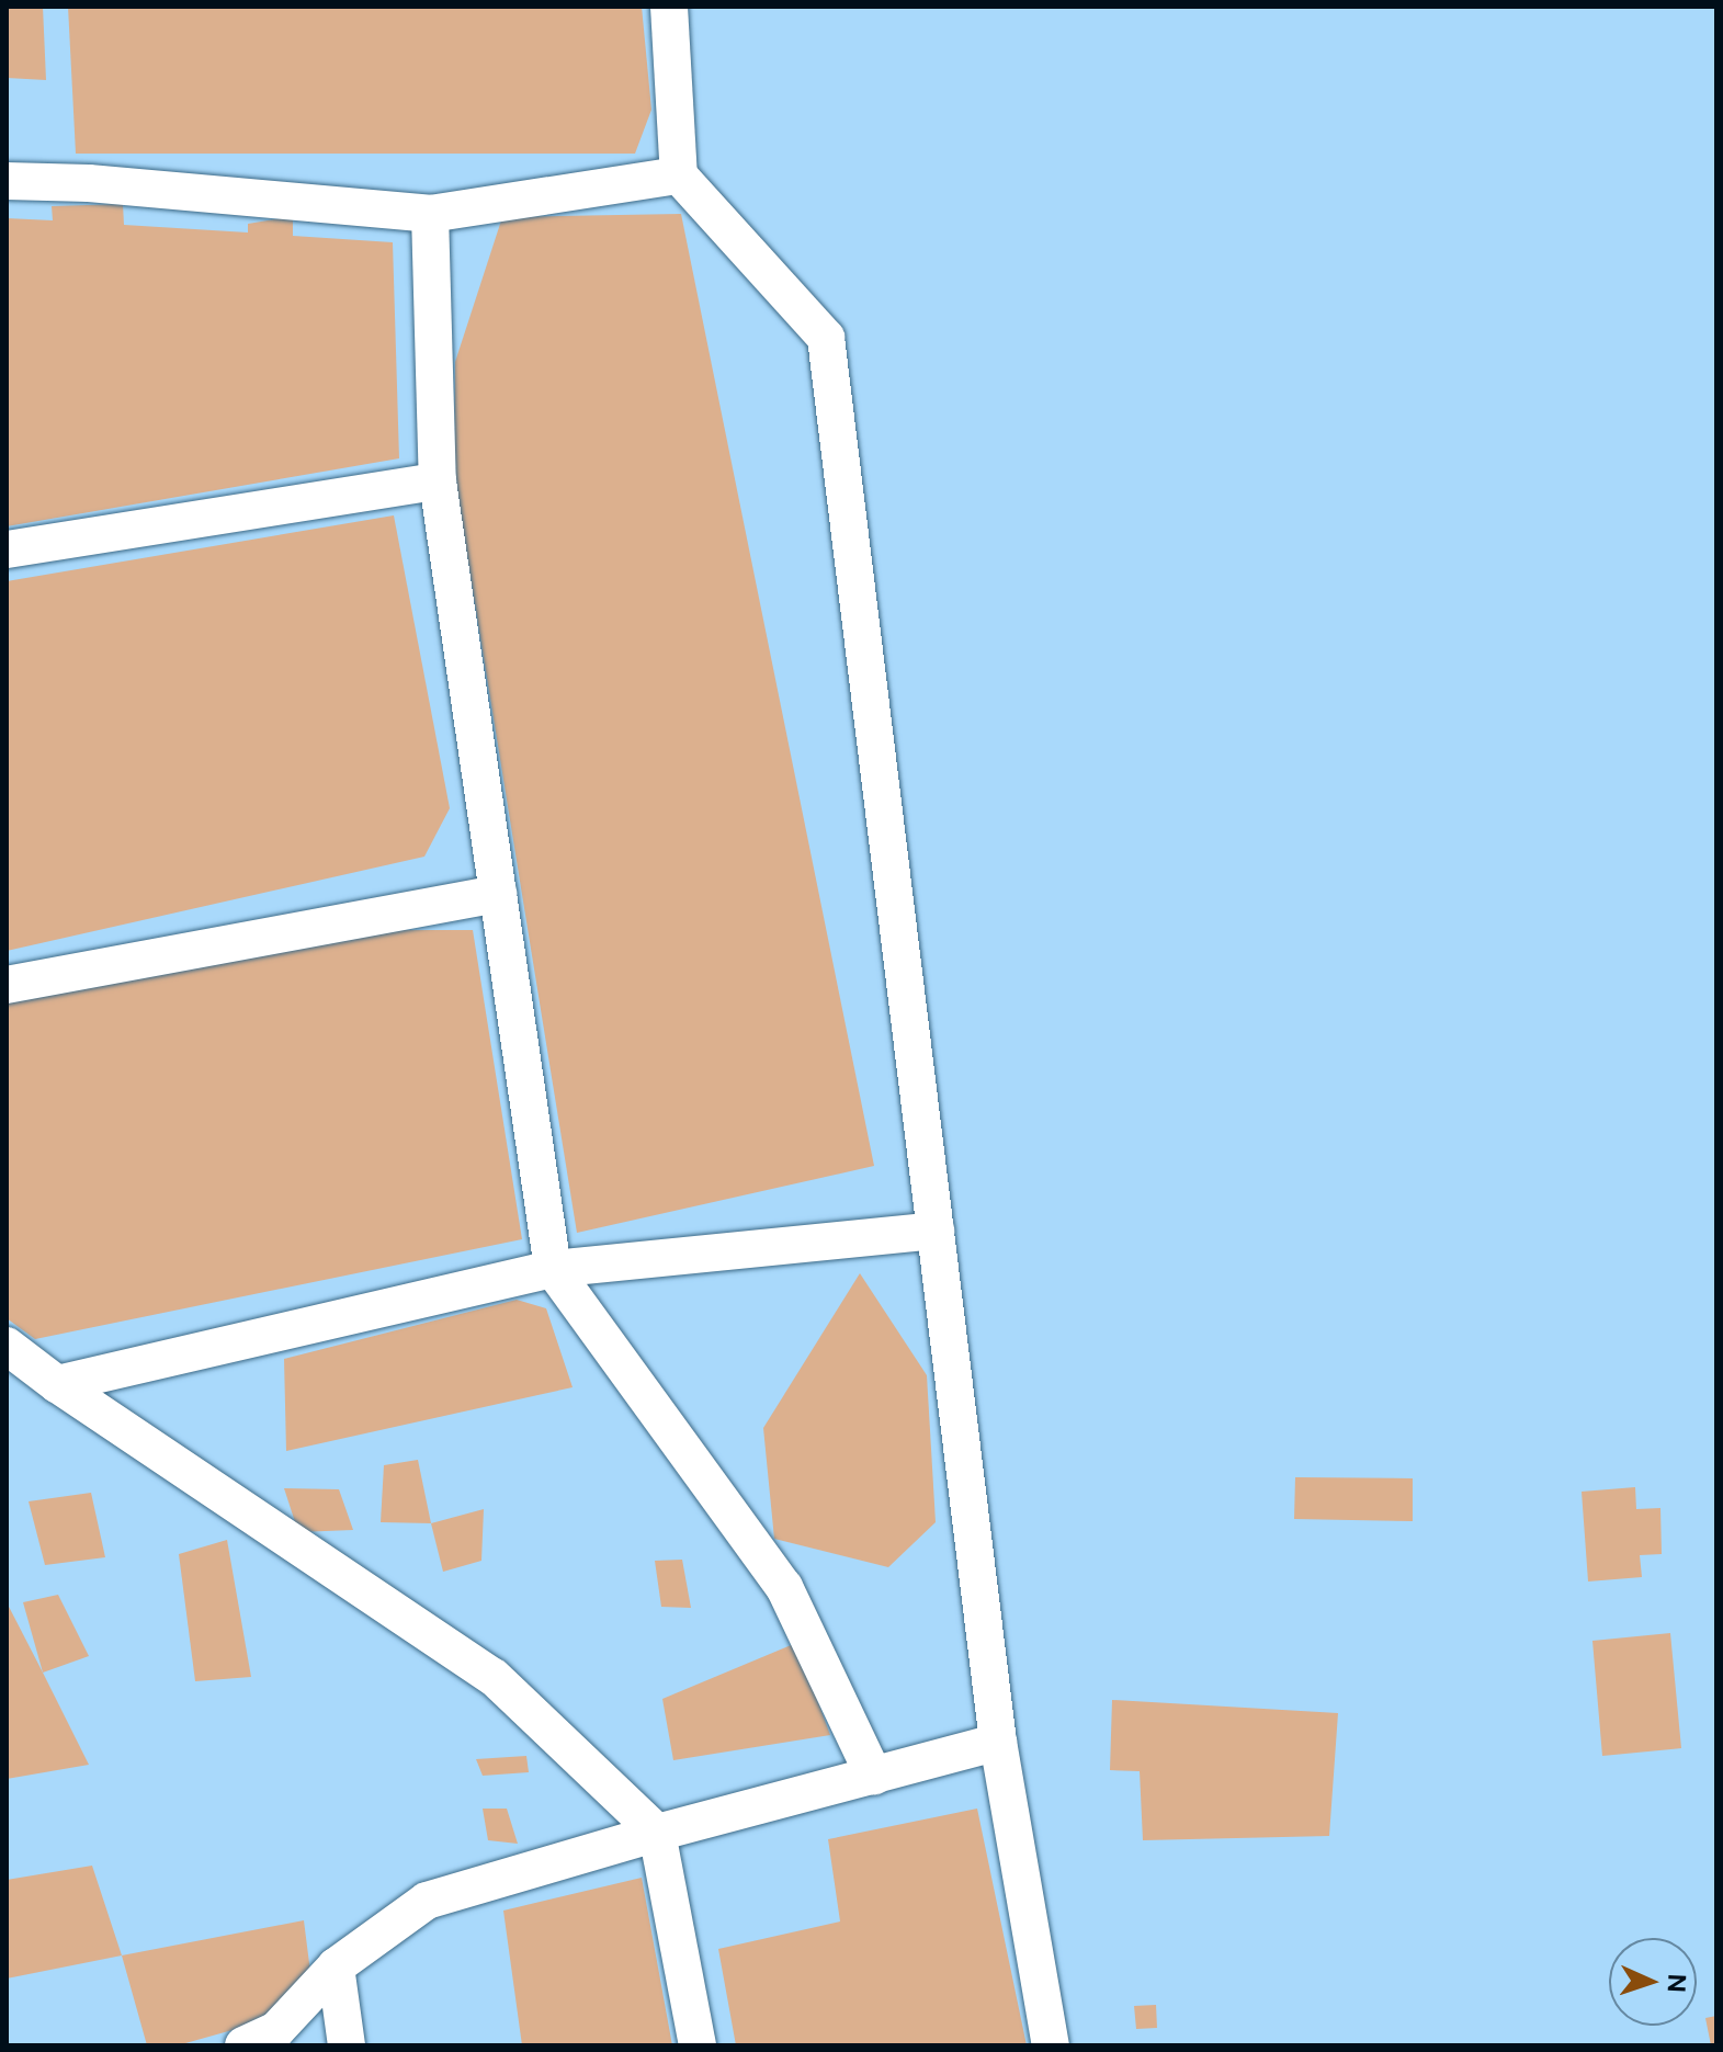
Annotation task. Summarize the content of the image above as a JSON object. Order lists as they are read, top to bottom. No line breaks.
{"north":"right"}
